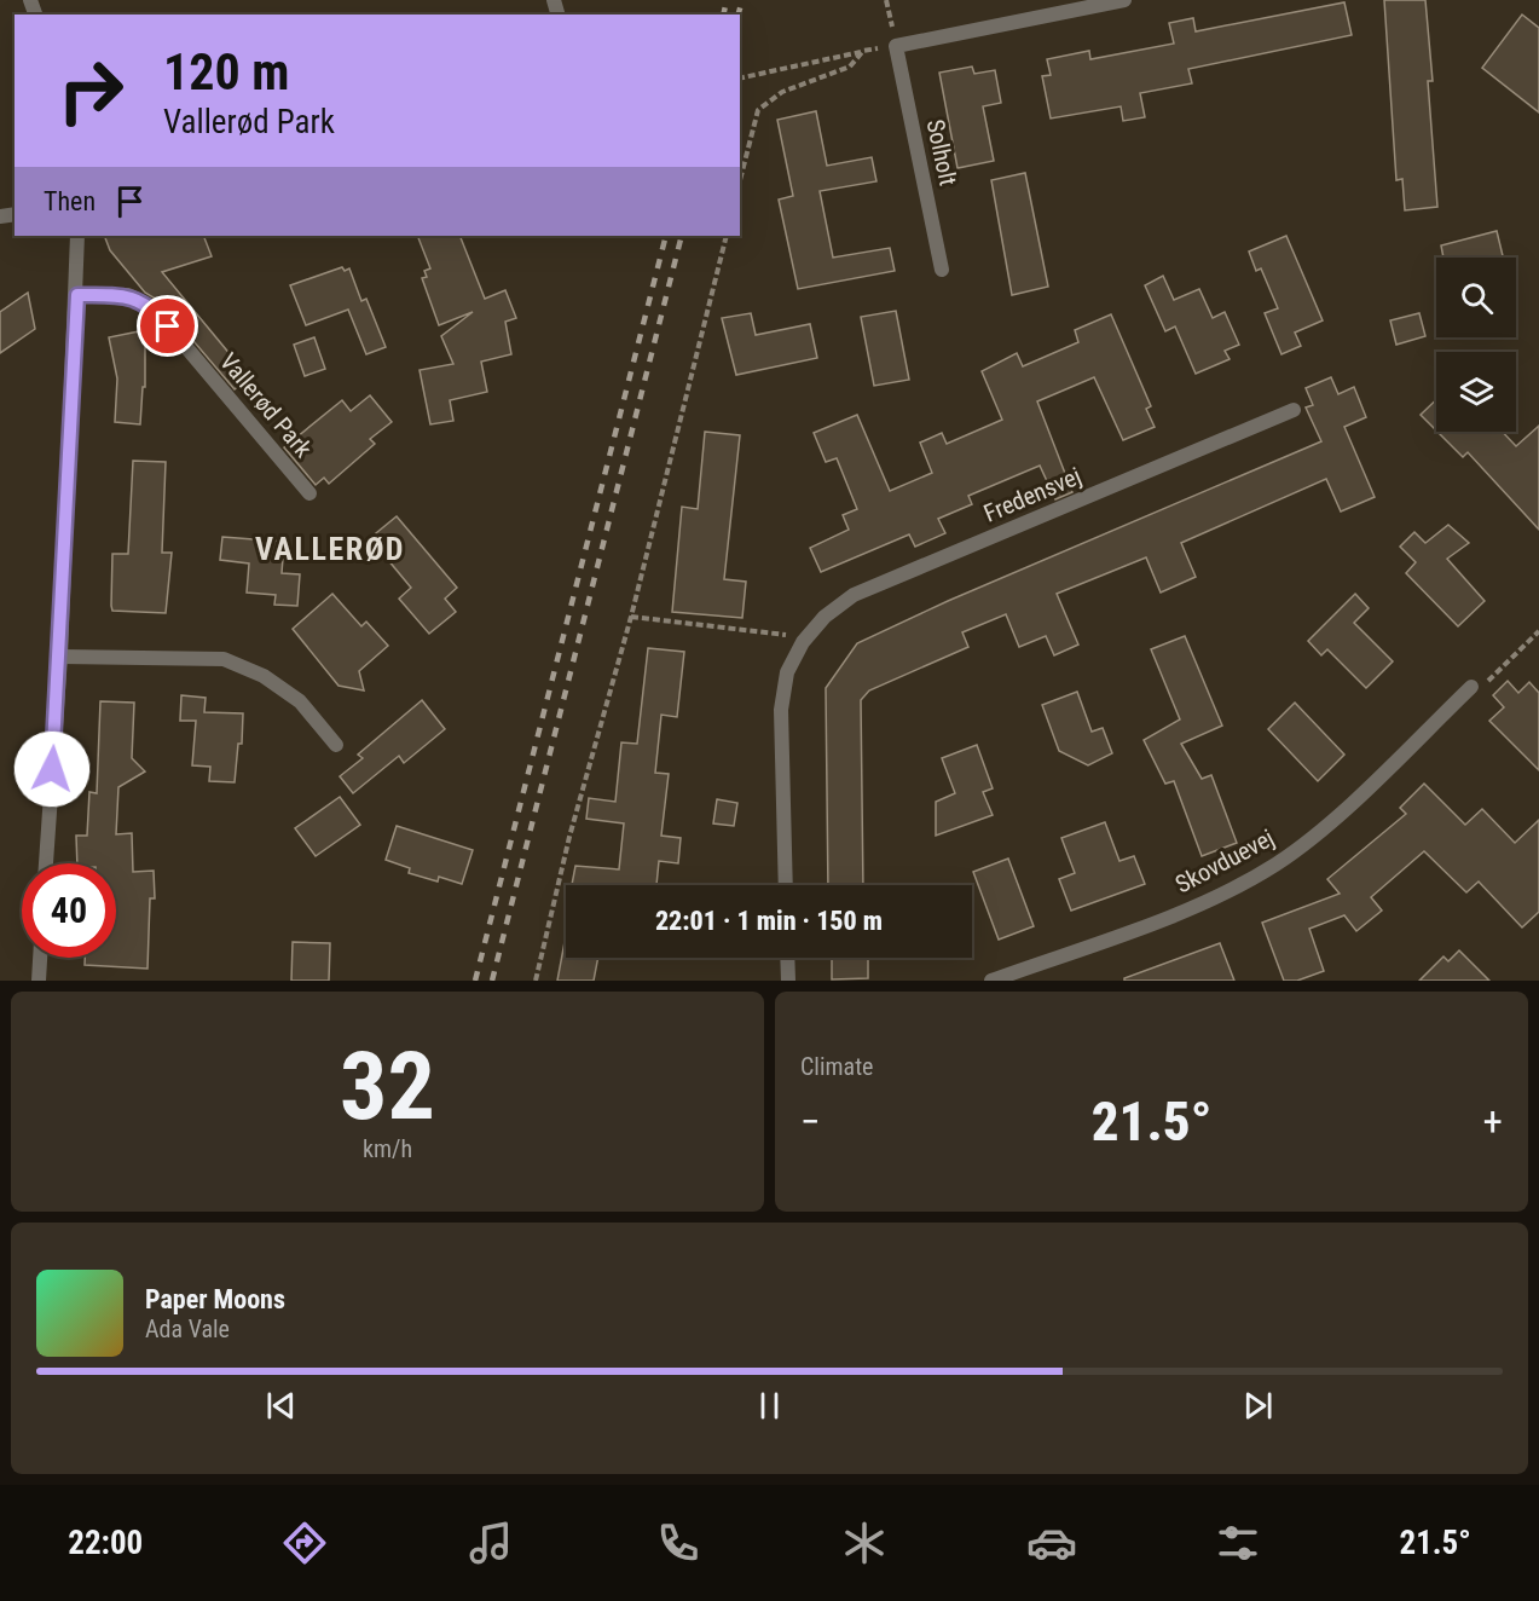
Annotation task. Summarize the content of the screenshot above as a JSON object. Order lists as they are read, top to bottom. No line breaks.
{"streets":{"street":["Solholt","Vallerød Park","Fredensvej","Skovduevej"]},"districts":["VALLERØD"],"page":{"turn":["120 m","Vallerød Park"],"then":"Then","limit":"40","trip":"22:01 · 1 min · 150 m","tile":[["32","km/h"],"Climate"],"heat":["−","21.5°","+"],"song":["Paper Moons","Ada Vale"],"tabs":["22:00","21.5°"]}}
